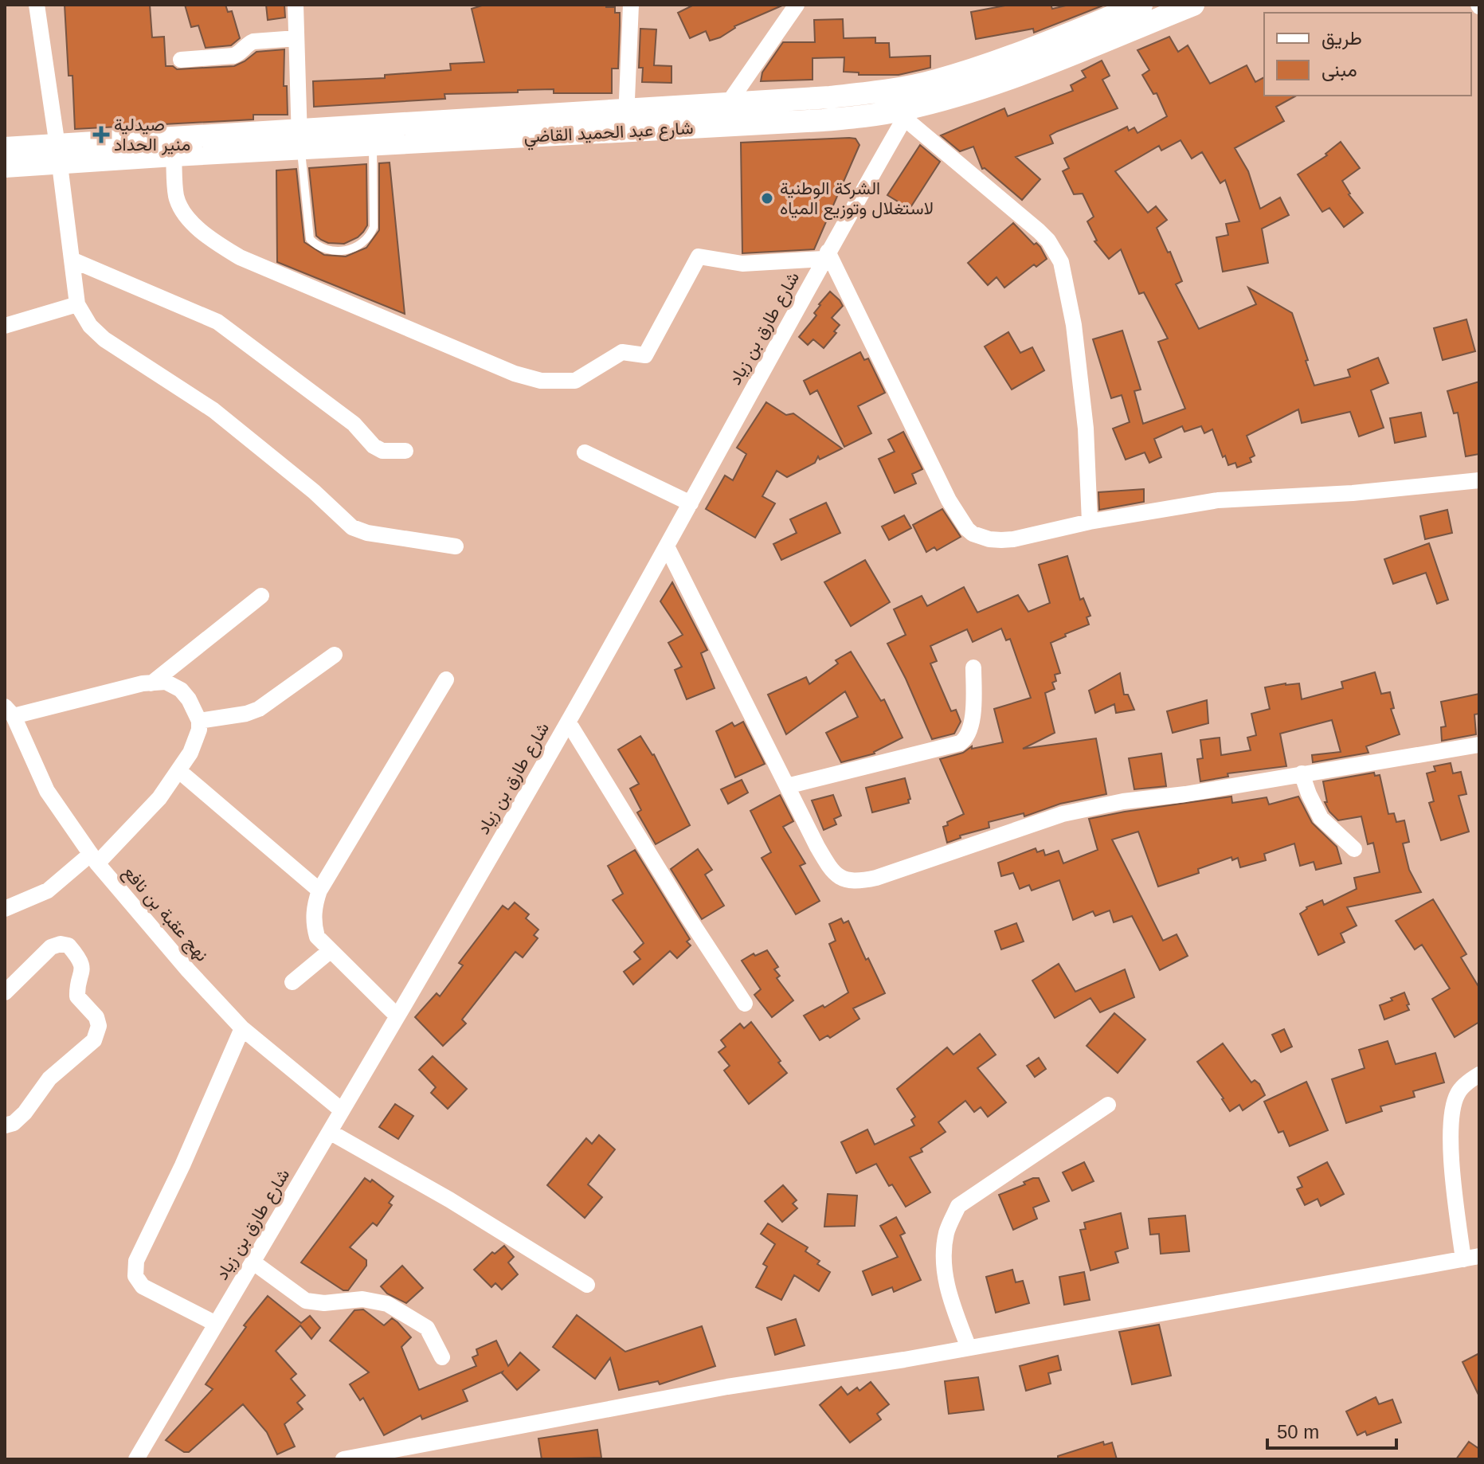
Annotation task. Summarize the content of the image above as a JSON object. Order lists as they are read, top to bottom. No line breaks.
{"streets":{"main road":["شارع عبد الحميد القاضي"],"street":["شارع طارق بن زياد","نهج عقبة بن نافع"]},"crossings":[["شارع عبد الحميد القاضي","شارع طارق بن زياد"],["شارع طارق بن زياد","نهج عقبة بن نافع"]],"places":{"health":["صيدلية منير الحداد"],"other":["الشركة الوطنية لاستغلال وتوزيع المياه"]},"legend":["طريق","مبنى"],"scale_bar":"50 m"}
